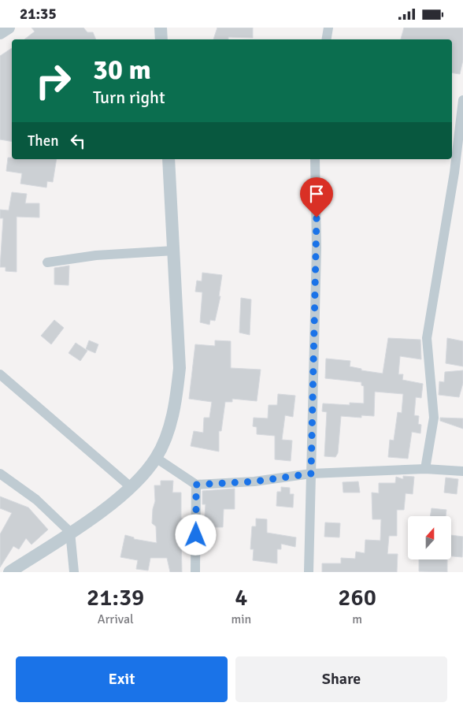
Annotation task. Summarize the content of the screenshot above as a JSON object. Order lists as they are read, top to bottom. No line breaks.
{"north":"top","page":{"status":"21:35","turn":["30 m","Turn right"],"then":"Then","eta":["21:39","Arrival","4","min","260","m"],"buttons":["Exit","Share"]}}
